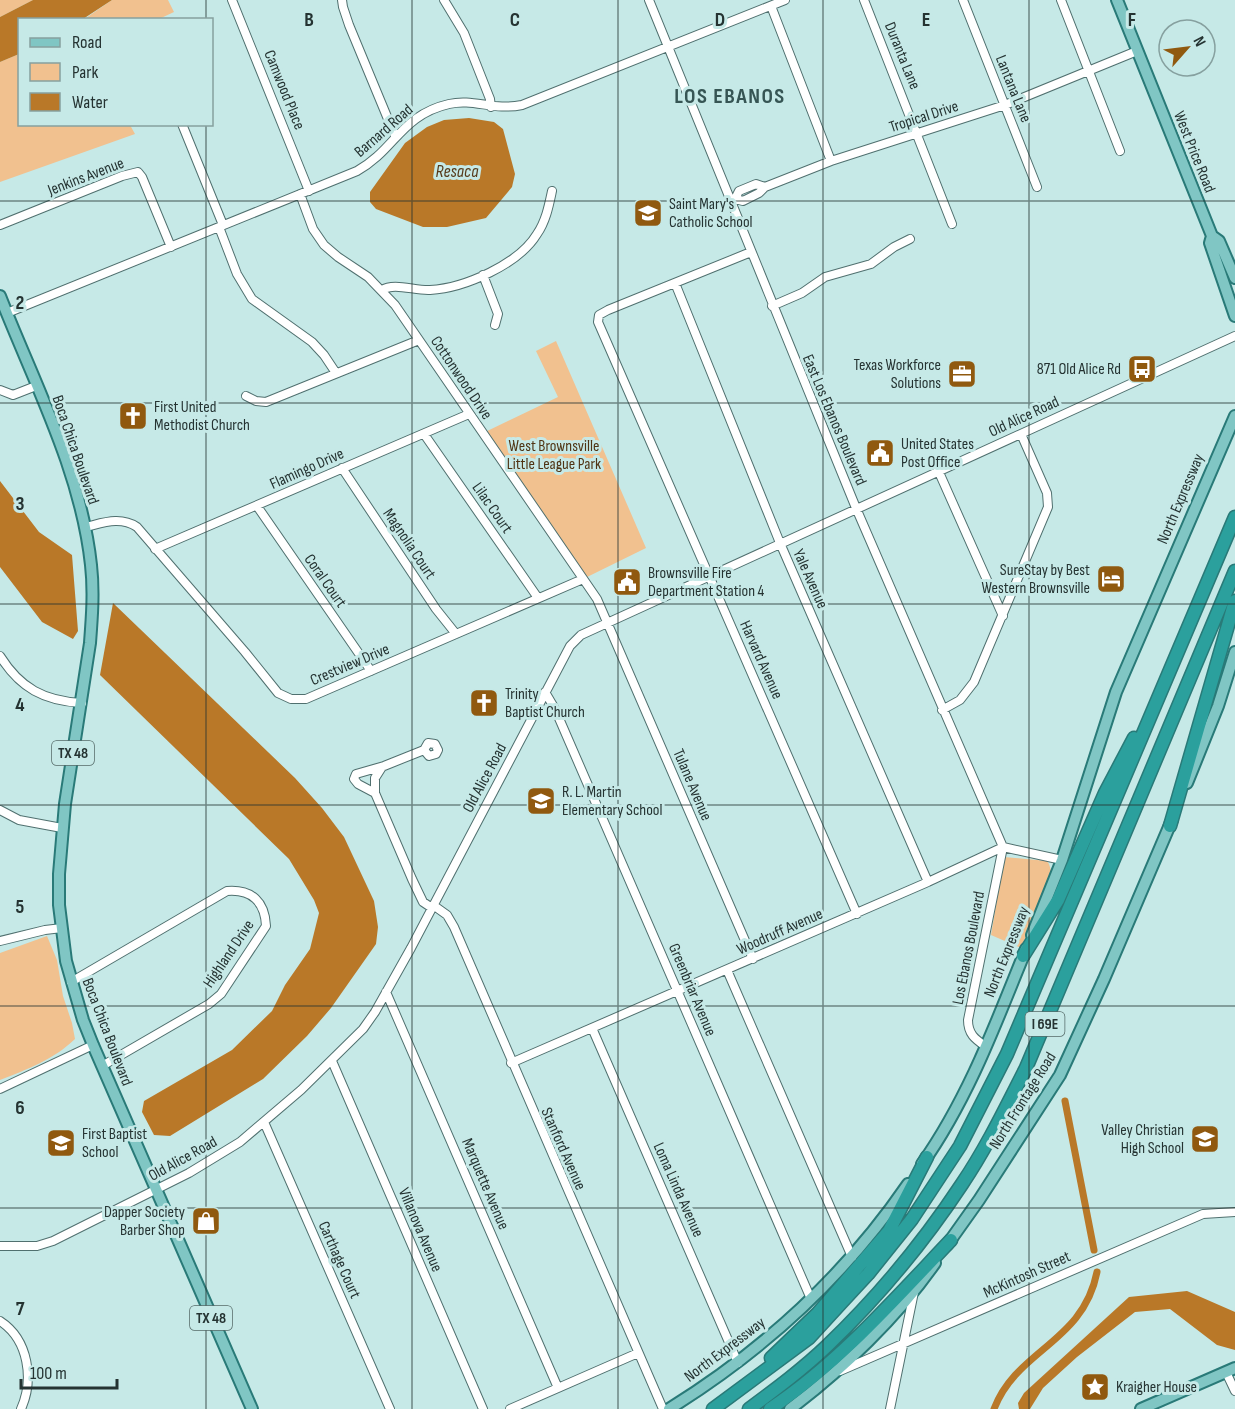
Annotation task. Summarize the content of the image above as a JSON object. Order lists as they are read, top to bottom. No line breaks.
{"streets":{"highway":["I 69E"],"main road":["West Price Road","Boca Chica Boulevard","North Expressway","TX 48","North Frontage Road"],"street":["Duranta Lane","Lantana Lane","Camwood Place","Tropical Drive","Barnard Road","Jenkins Avenue","Cottonwood Drive","Old Alice Road","East Los Ebanos Boulevard","Flamingo Drive","Lilac Court","Magnolia Court","Yale Avenue","Coral Court","Harvard Avenue","Crestview Drive","Tulane Avenue","Woodruff Avenue","Los Ebanos Boulevard","Highland Drive","Greenbriar Avenue","Stanford Avenue","Marquette Avenue","Loma Linda Avenue","Villanova Avenue","Carthage Court","McKintosh Street"]},"crossings":[["Duranta Lane","Tropical Drive"],["Lantana Lane","Tropical Drive"],["Camwood Place","Barnard Road"],["Tropical Drive","West Price Road"],["Tropical Drive","East Los Ebanos Boulevard"],["Barnard Road","Jenkins Avenue"],["Barnard Road","Cottonwood Drive"],["Barnard Road","East Los Ebanos Boulevard"],["Barnard Road","Boca Chica Boulevard"],["Cottonwood Drive","Old Alice Road"],["Cottonwood Drive","Flamingo Drive"],["Cottonwood Drive","Crestview Drive"],["Cottonwood Drive","Tulane Avenue"],["Old Alice Road","East Los Ebanos Boulevard"],["Old Alice Road","Boca Chica Boulevard"],["Old Alice Road","Yale Avenue"],["Old Alice Road","Harvard Avenue"],["Old Alice Road","Tulane Avenue"],["Old Alice Road","Greenbriar Avenue"],["Old Alice Road","Stanford Avenue"],["Old Alice Road","Marquette Avenue"],["Old Alice Road","Villanova Avenue"],["Old Alice Road","Carthage Court"],["East Los Ebanos Boulevard","Woodruff Avenue"],["East Los Ebanos Boulevard","Los Ebanos Boulevard"],["Boca Chica Boulevard","Crestview Drive"],["Boca Chica Boulevard","Highland Drive"],["Flamingo Drive","Lilac Court"],["Flamingo Drive","Magnolia Court"],["Flamingo Drive","Coral Court"],["Flamingo Drive","Crestview Drive"],["North Expressway","Los Ebanos Boulevard"],["North Expressway","Greenbriar Avenue"],["North Expressway","Loma Linda Avenue"],["Lilac Court","Crestview Drive"],["Magnolia Court","Crestview Drive"],["Yale Avenue","Harvard Avenue"],["Yale Avenue","Woodruff Avenue"],["Coral Court","Crestview Drive"],["Harvard Avenue","Woodruff Avenue"],["Tulane Avenue","Woodruff Avenue"],["Woodruff Avenue","Los Ebanos Boulevard"],["Woodruff Avenue","Greenbriar Avenue"],["Woodruff Avenue","Stanford Avenue"],["Woodruff Avenue","Loma Linda Avenue"],["North Frontage Road","McKintosh Street"]],"districts":["LOS EBANOS"],"water":["Resaca"],"parks":["West Brownsville Little League Park"],"places":{"school or university":["Saint Mary's Catholic School","R. L. Martin Elementary School","Valley Christian High School","First Baptist School"],"bus stop":["871 Old Alice Rd"],"office":["Texas Workforce Solutions"],"church":["First United Methodist Church","Trinity Baptist Church"],"public building":["United States Post Office","Brownsville Fire Department Station 4"],"hotel":["SureStay by Best Western Brownsville"],"shop":["Dapper Society Barber Shop"],"place":["Kraigher House"]},"legend":["Road","Park","Water"],"scale_bar":"100 m","north":"top right","grid":{"columns":["B","C","D","E","F"],"rows":["2","3","4","5","6","7"]}}
